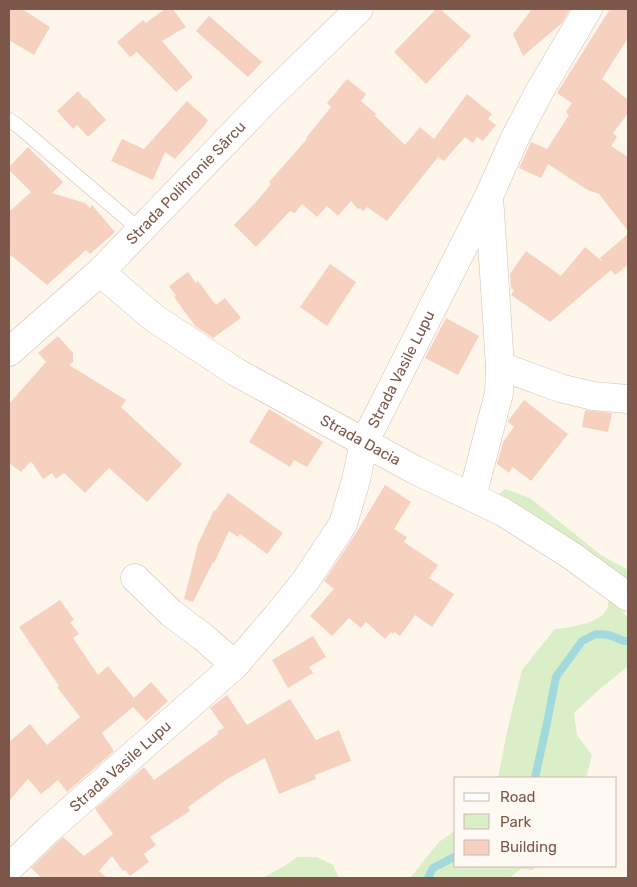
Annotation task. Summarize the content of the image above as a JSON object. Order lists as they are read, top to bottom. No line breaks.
{"streets":{"street":["Strada Polihronie Sârcu","Strada Vasile Lupu","Strada Dacia"]},"crossings":[["Strada Polihronie Sârcu","Strada Dacia"],["Strada Vasile Lupu","Strada Dacia"]],"legend":["Road","Park","Building"]}
